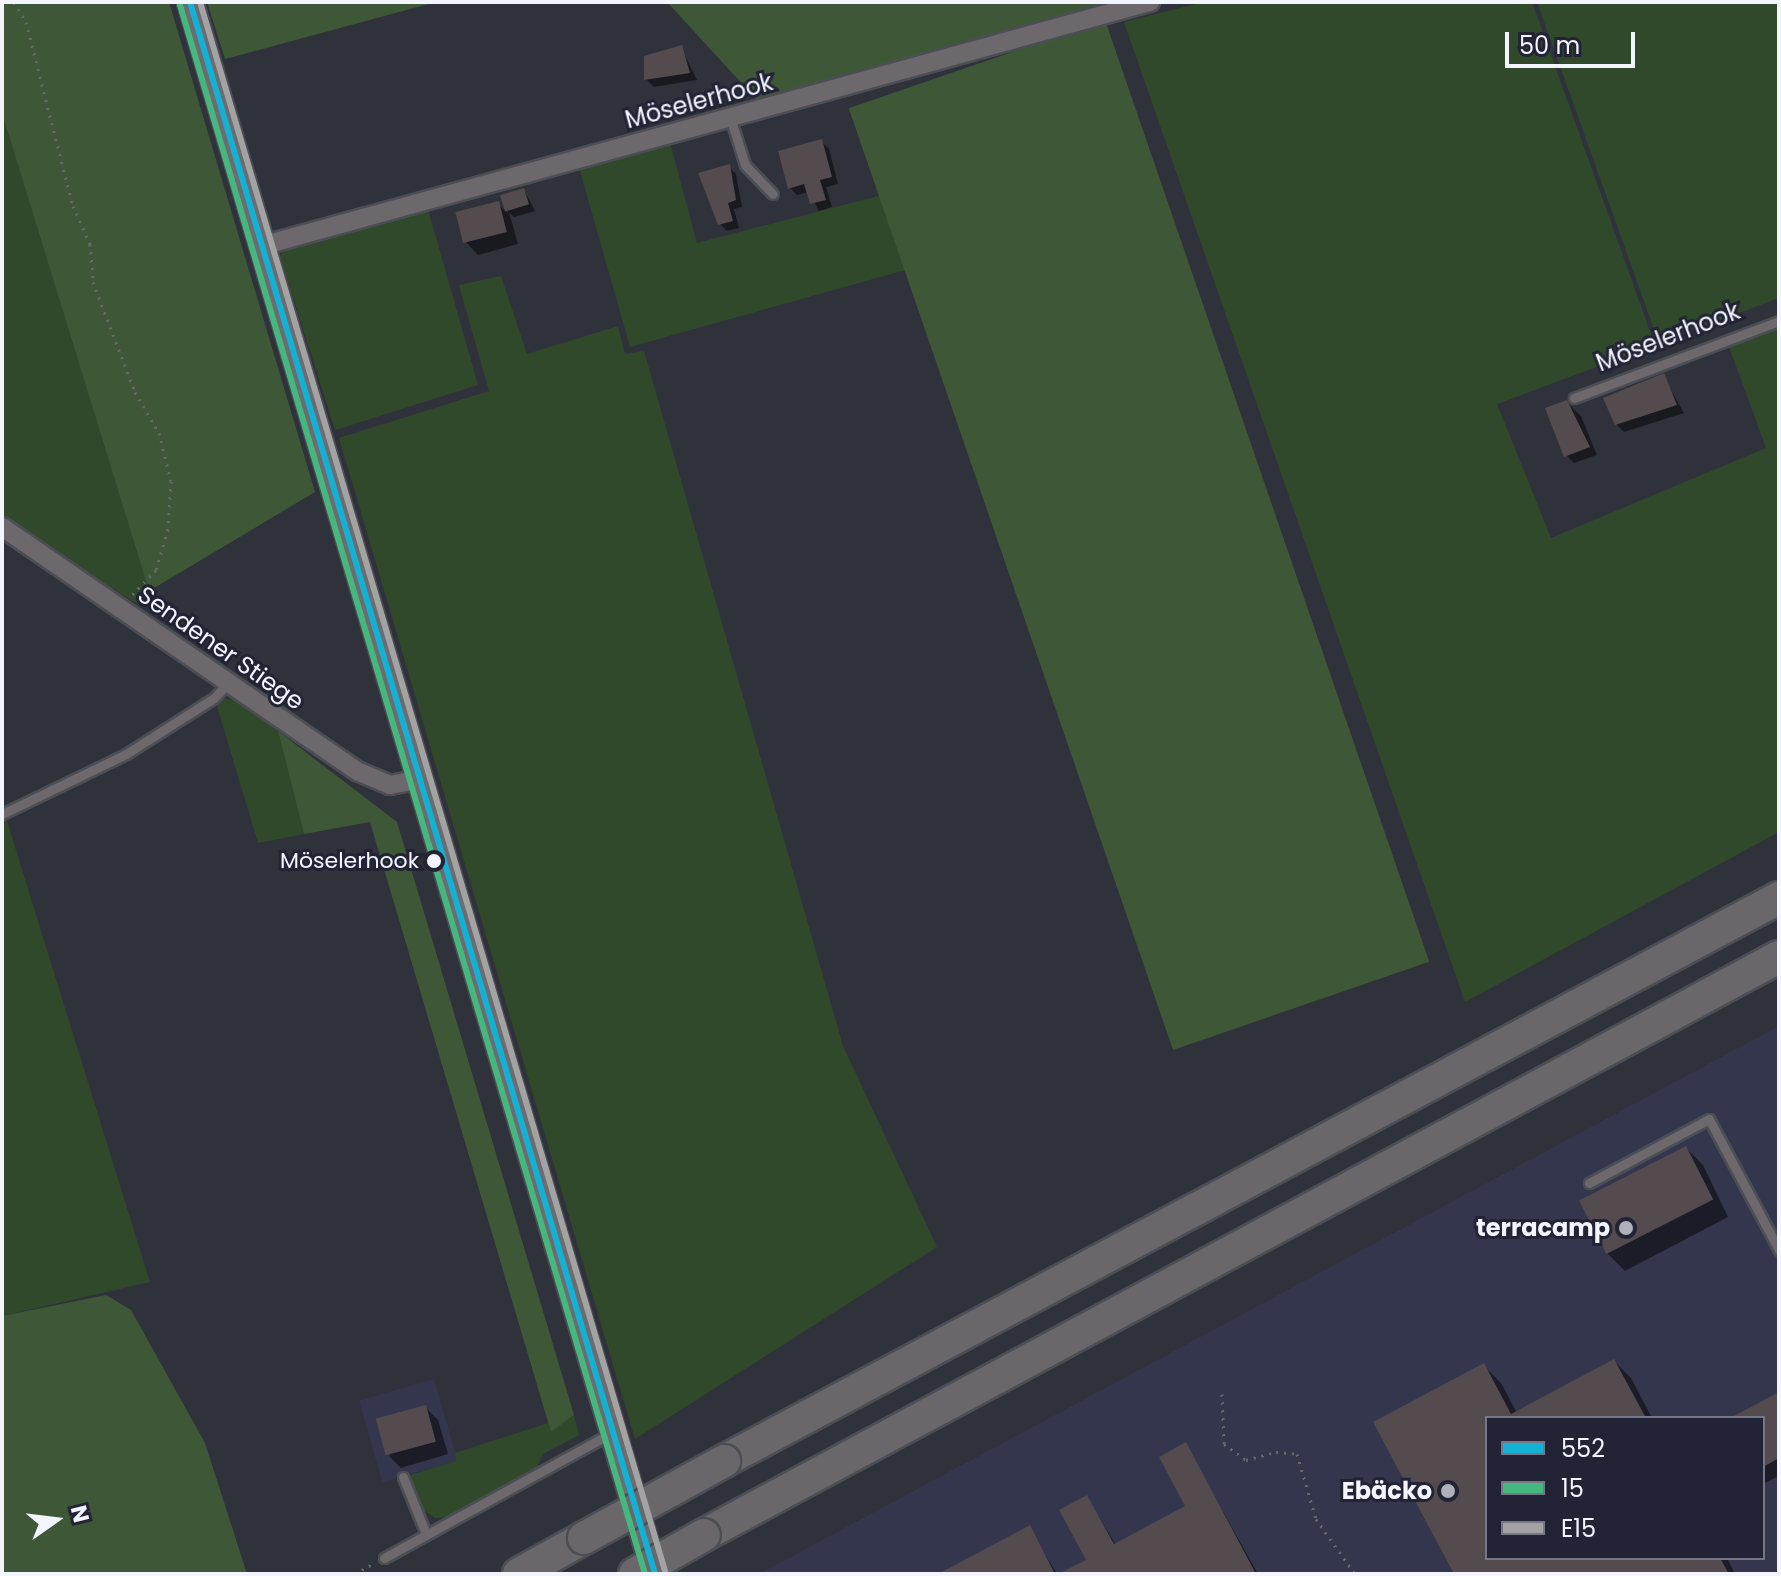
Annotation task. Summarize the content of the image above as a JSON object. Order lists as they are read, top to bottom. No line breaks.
{"streets":{"street":["Möselerhook","Sendener Stiege"]},"places":["Möselerhook","terracamp","Ebäcko"],"lines":["transit line 552","transit line E15","transit line 15"],"legend":["552","15","E15"],"scale_bar":"50 m","north":"right"}
